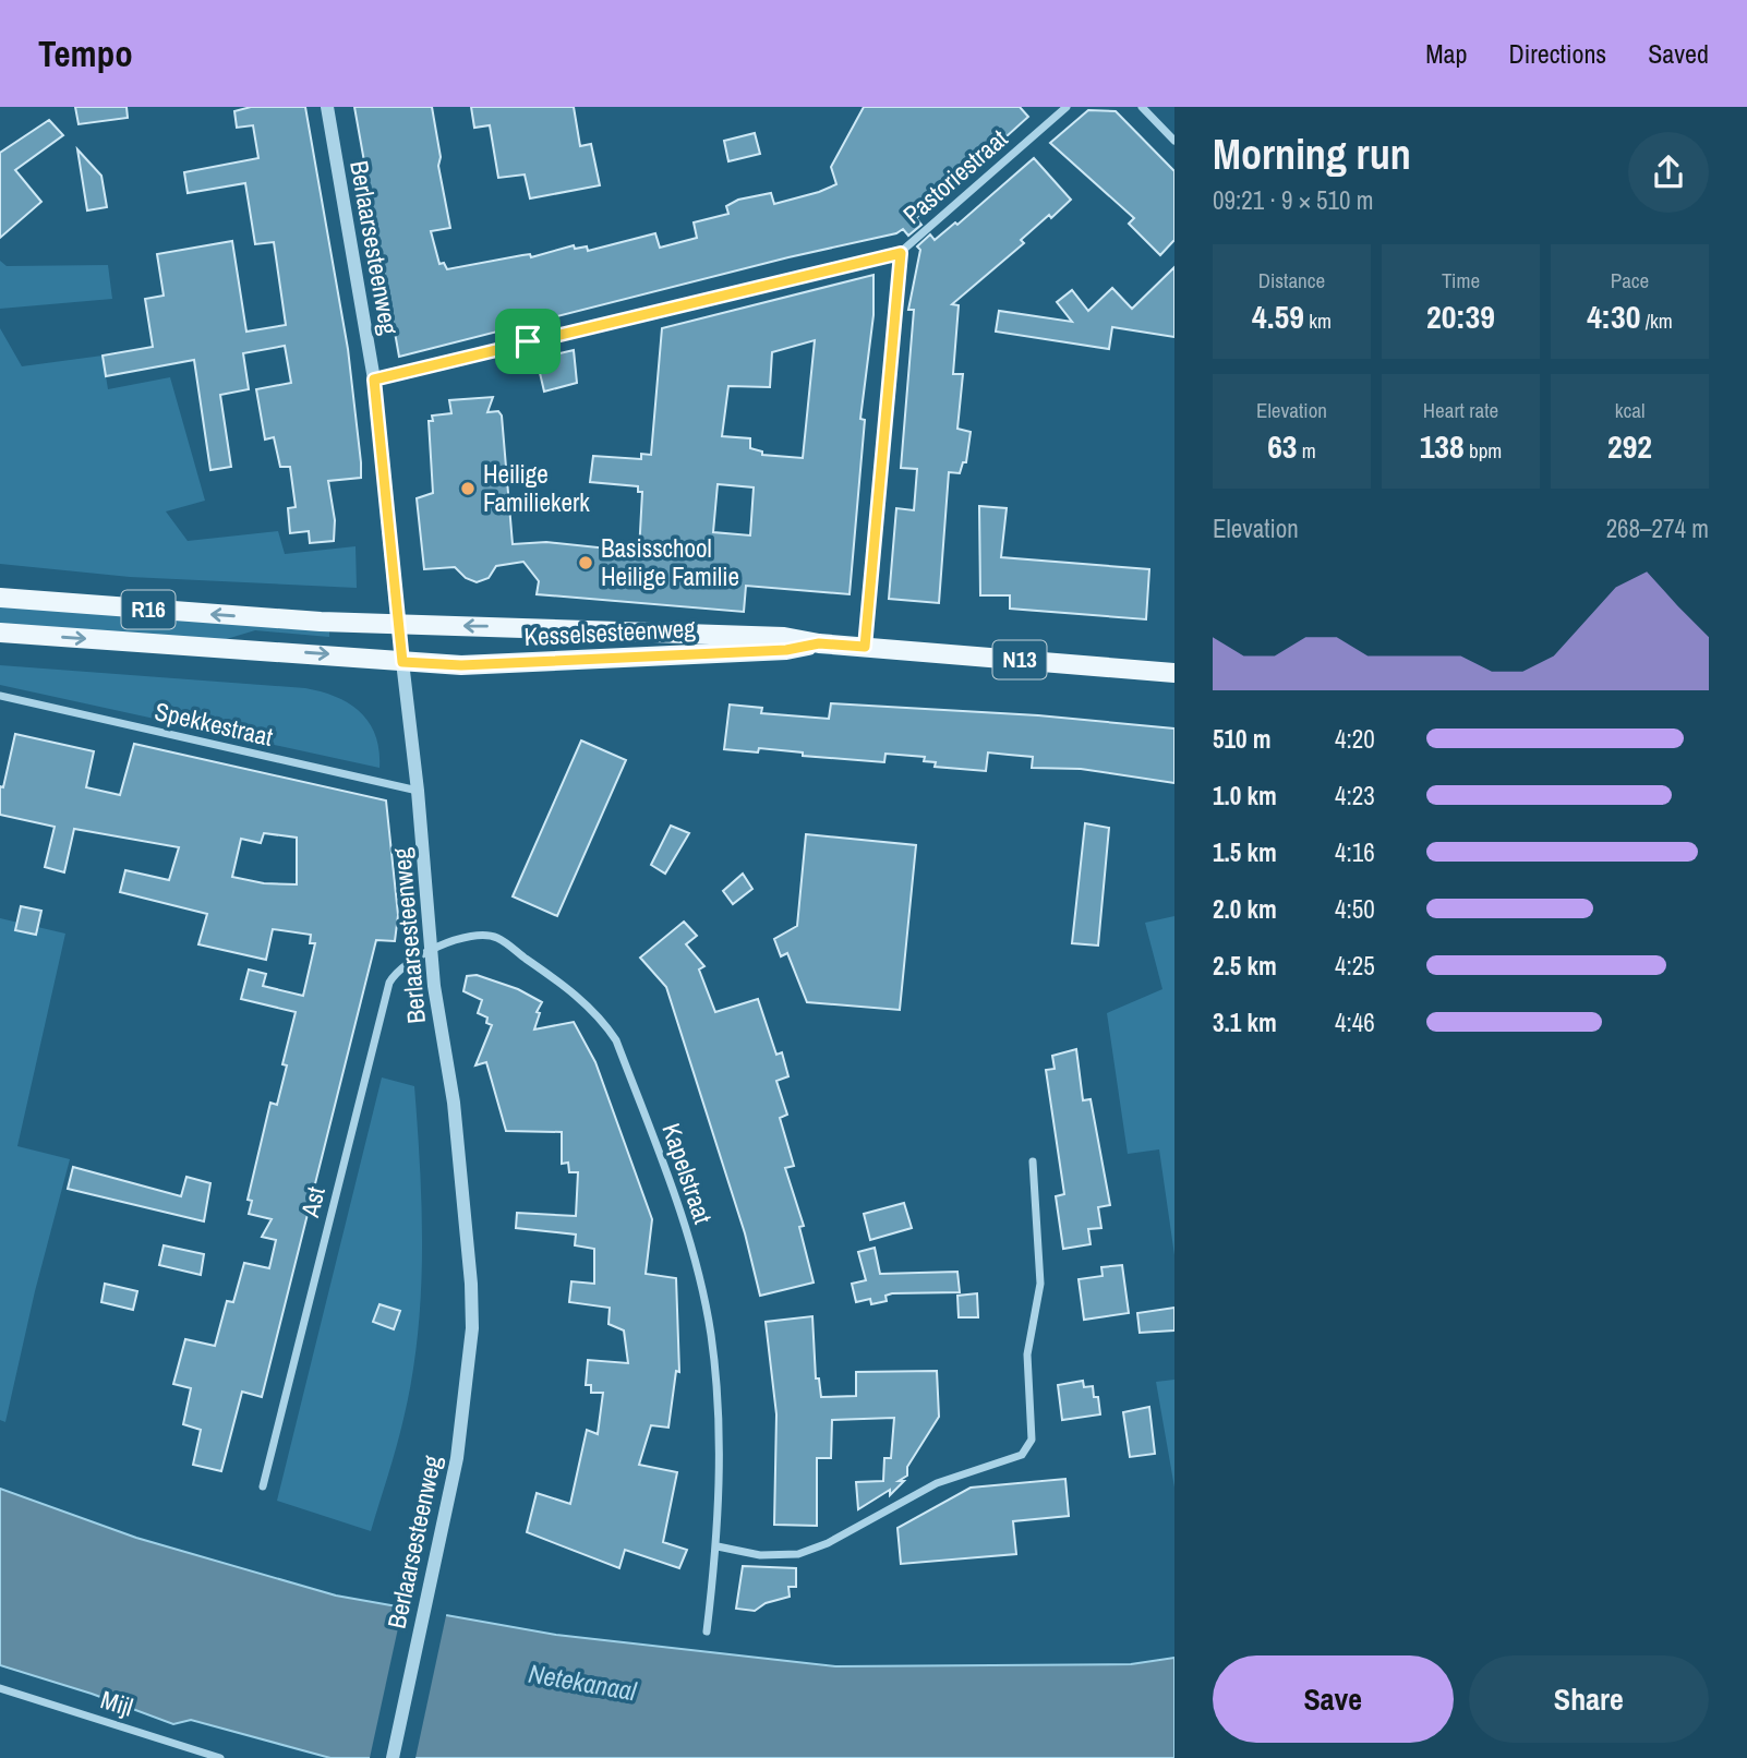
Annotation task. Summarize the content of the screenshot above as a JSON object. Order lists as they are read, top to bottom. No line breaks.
{"streets":{"main road":["R16","Kesselsesteenweg","N13"],"street":["Pastoriestraat","Berlaarsesteenweg","Spekkestraat","Kapelstraat","Ast","Mijl"]},"crossings":[["Pastoriestraat","Berlaarsesteenweg"],["Berlaarsesteenweg","R16"],["Berlaarsesteenweg","Kesselsesteenweg"],["Berlaarsesteenweg","Spekkestraat"],["Berlaarsesteenweg","Kapelstraat"],["Berlaarsesteenweg","Ast"],["R16","Kesselsesteenweg"],["Kapelstraat","Ast"]],"water":["Netekanaal"],"places":["Heilige Familiekerk","Basisschool Heilige Familie"],"page":{"header":"Tempo","nav":["Map","Directions","Saved"],"heading":["Morning run","09:21 · 9 × 510 m"],"stats":[["Distance","4.59 km"],["Time","20:39"],["Pace","4:30 /km"],["Elevation","63 m"],["Heart rate","138 bpm"],["kcal","292"]],"chart":["Elevation","268–274 m"],"list":[{"name":"510 m","note":"4:20"},{"name":"1.0 km","note":"4:23"},{"name":"1.5 km","note":"4:16"},{"name":"2.0 km","note":"4:50"},{"name":"2.5 km","note":"4:25"},{"name":"3.1 km","note":"4:46"}],"buttons":["Save","Share"]}}
